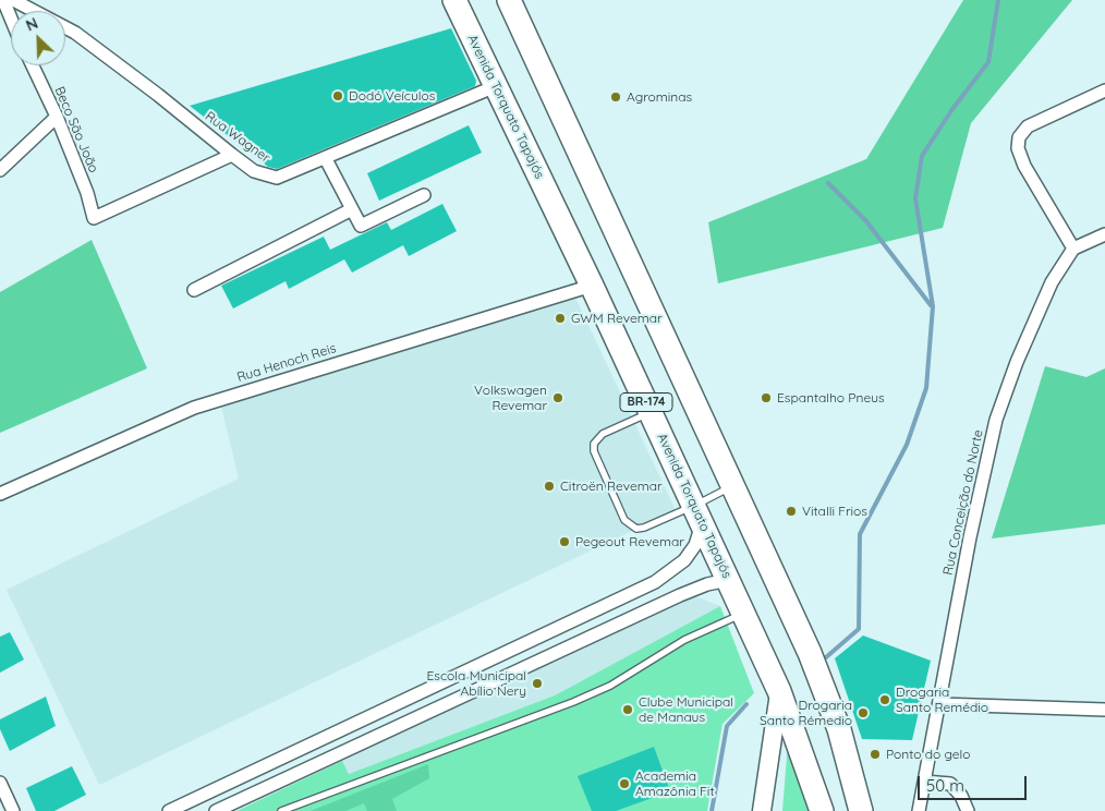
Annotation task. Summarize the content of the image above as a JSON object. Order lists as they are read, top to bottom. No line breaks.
{"streets":{"highway":["Avenida Torquato Tapajós","BR-174"],"street":["Beco São João","Rua Wagner","Rua Henoch Reis","Rua Conceição do Norte"]},"crossings":[["Avenida Torquato Tapajós","Rua Wagner"],["Avenida Torquato Tapajós","Rua Henoch Reis"],["Beco São João","Rua Wagner"]],"places":["Dodó Veículos","Agrominas","GWM Revemar","Volkswagen Revemar","Espantalho Pneus","Citroën Revemar","Vitalli Frios","Pegeout Revemar","Escola Municipal Abílio Nery","Drogaria Santo Remédio","Clube Municipal de Manaus","Drogaria Santo Rémedio","Ponto do gelo","Academia Amazônia Fit"],"scale_bar":"50 m","north":"top left"}
